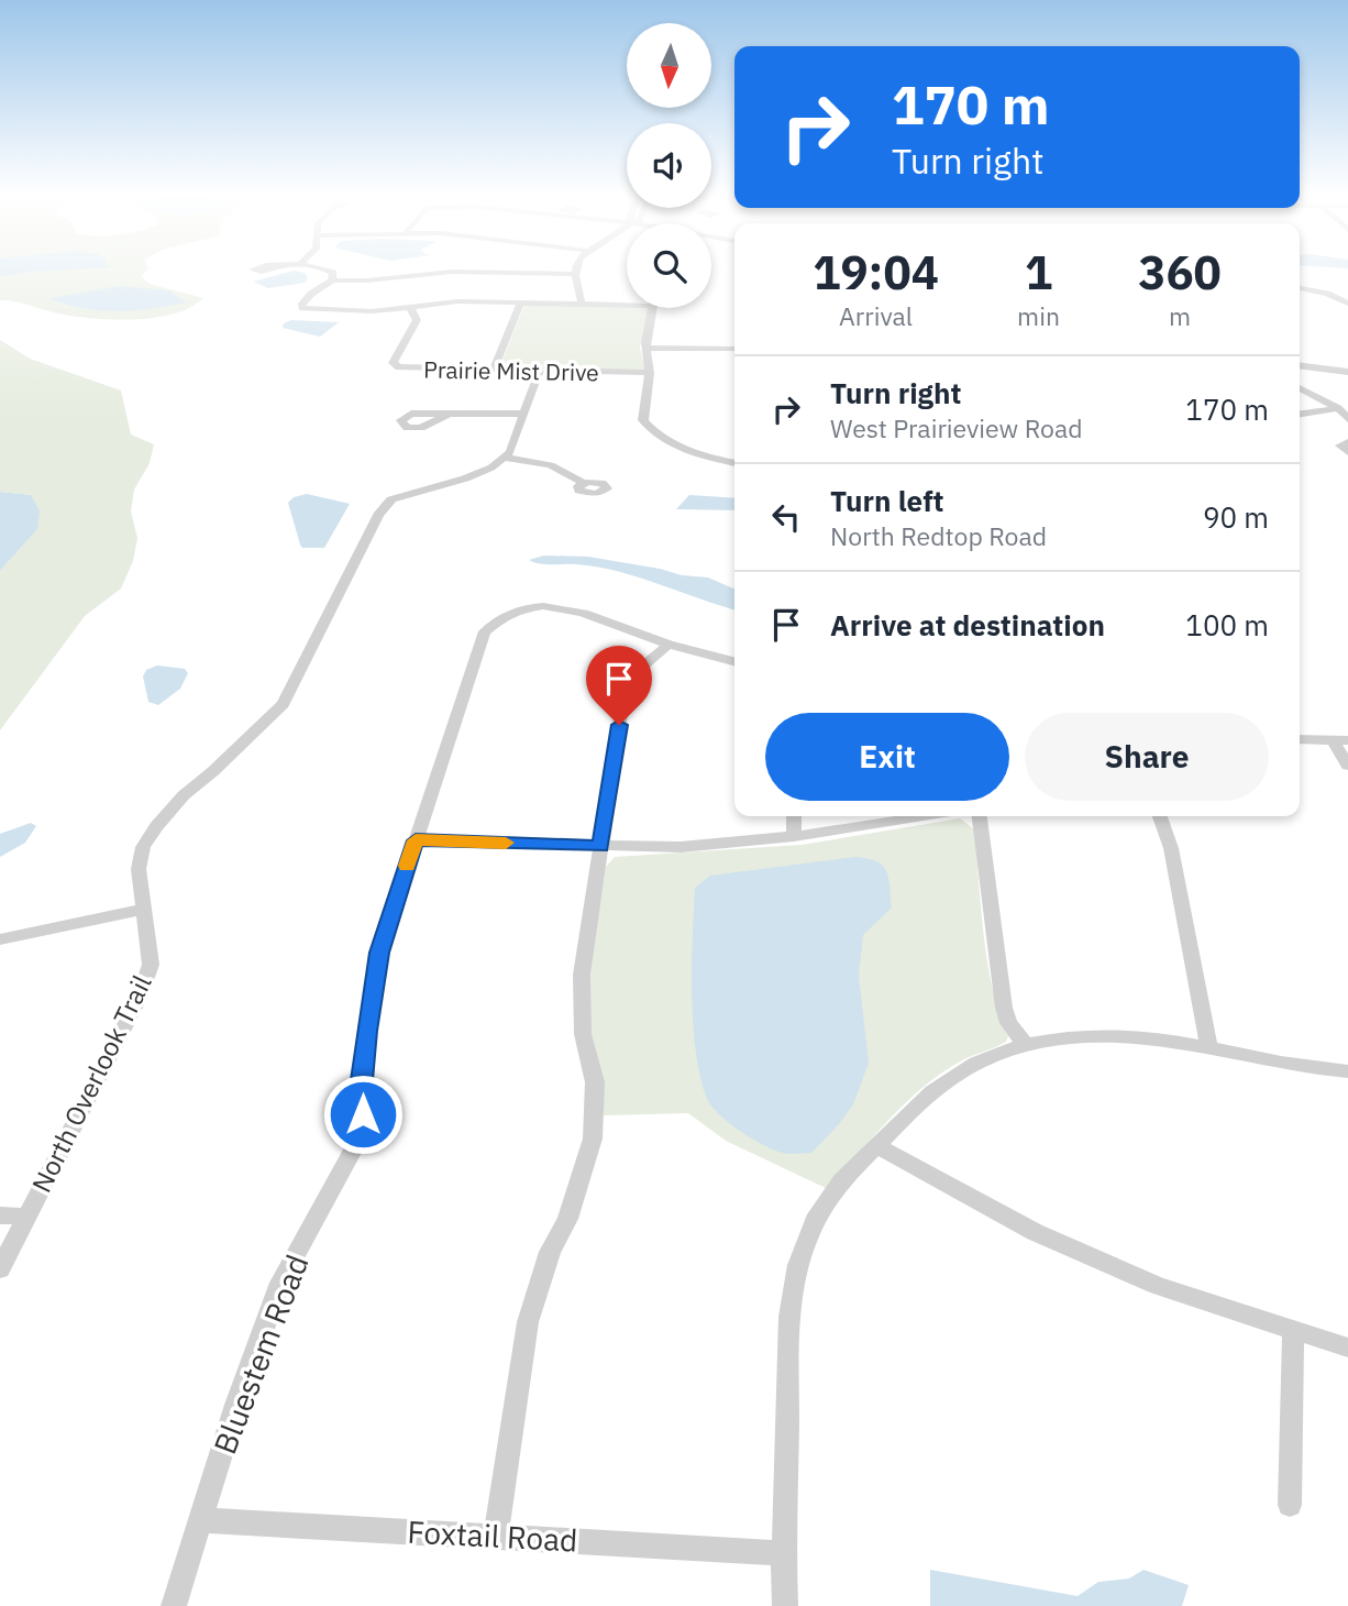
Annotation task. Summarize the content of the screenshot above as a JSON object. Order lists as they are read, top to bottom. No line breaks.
{"streets":{"street":["Prairie Mist Drive","North Overlook Trail","Bluestem Road","Foxtail Road"]},"crossings":[["Bluestem Road","Foxtail Road"]],"north":"bottom","page":{"turn":["170 m","Turn right"],"eta":["19:04","Arrival","1","min","360","m"],"list":[{"name":"Turn right","note":"West Prairieview Road","value":"170 m"},{"name":"Turn left","note":"North Redtop Road","value":"90 m"},{"name":"Arrive at destination","value":"100 m"}],"buttons":["Exit","Share"]}}
